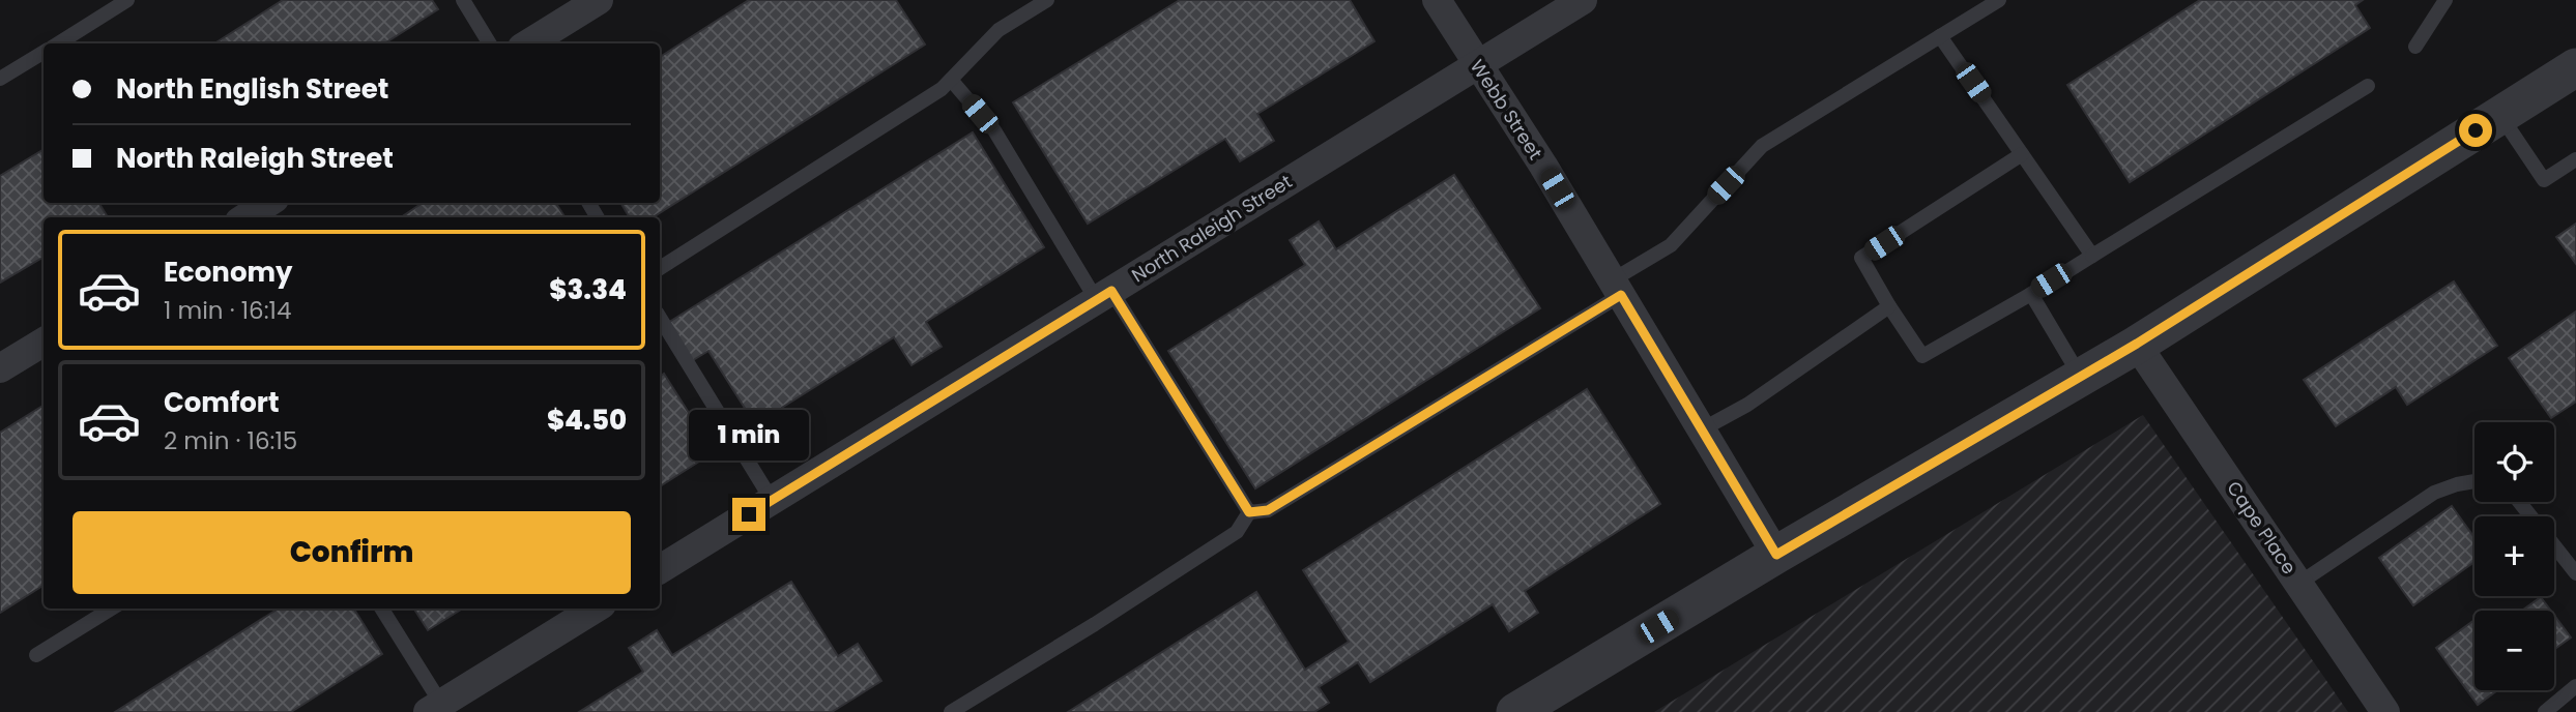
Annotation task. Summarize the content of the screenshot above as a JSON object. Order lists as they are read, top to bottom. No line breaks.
{"streets":{"street":["Webb Street","North Raleigh Street","Cape Place"]},"crossings":[["Webb Street","North Raleigh Street"]],"page":{"banner":["North English Street","North Raleigh Street"],"list":[{"name":"Economy","note":"1 min · 16:14","value":"$3.34"},{"name":"Comfort","note":"2 min · 16:15","value":"$4.50"}],"bubble":"1 min","map_buttons":["+","−"],"buttons":"Confirm"}}
